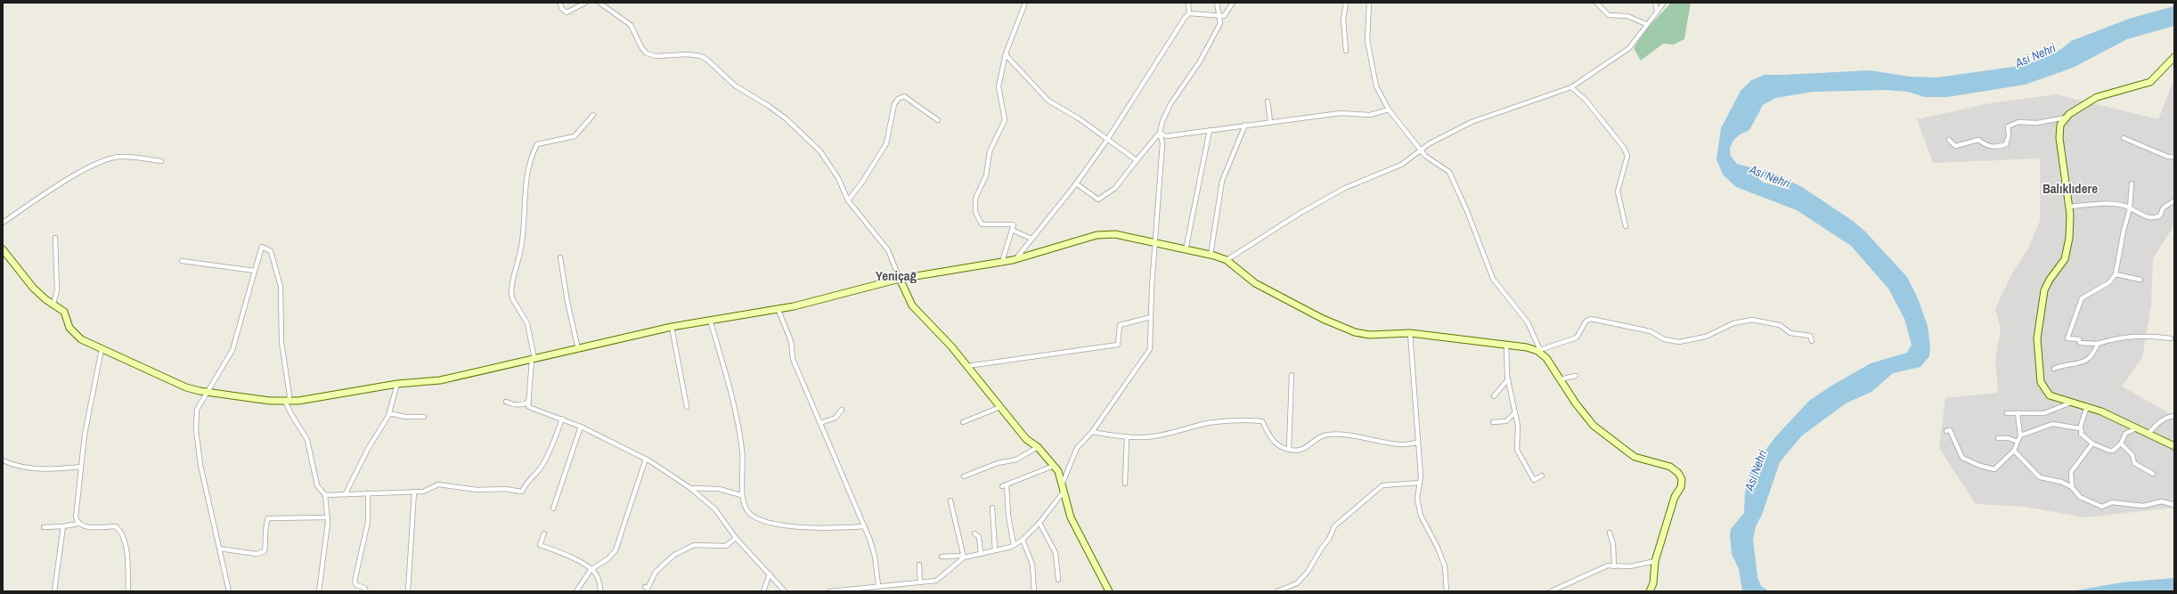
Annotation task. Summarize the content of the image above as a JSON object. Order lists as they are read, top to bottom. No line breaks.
{"districts":["Balıklıdere","Yeniçağ"],"water":["Asi Nehri"]}
